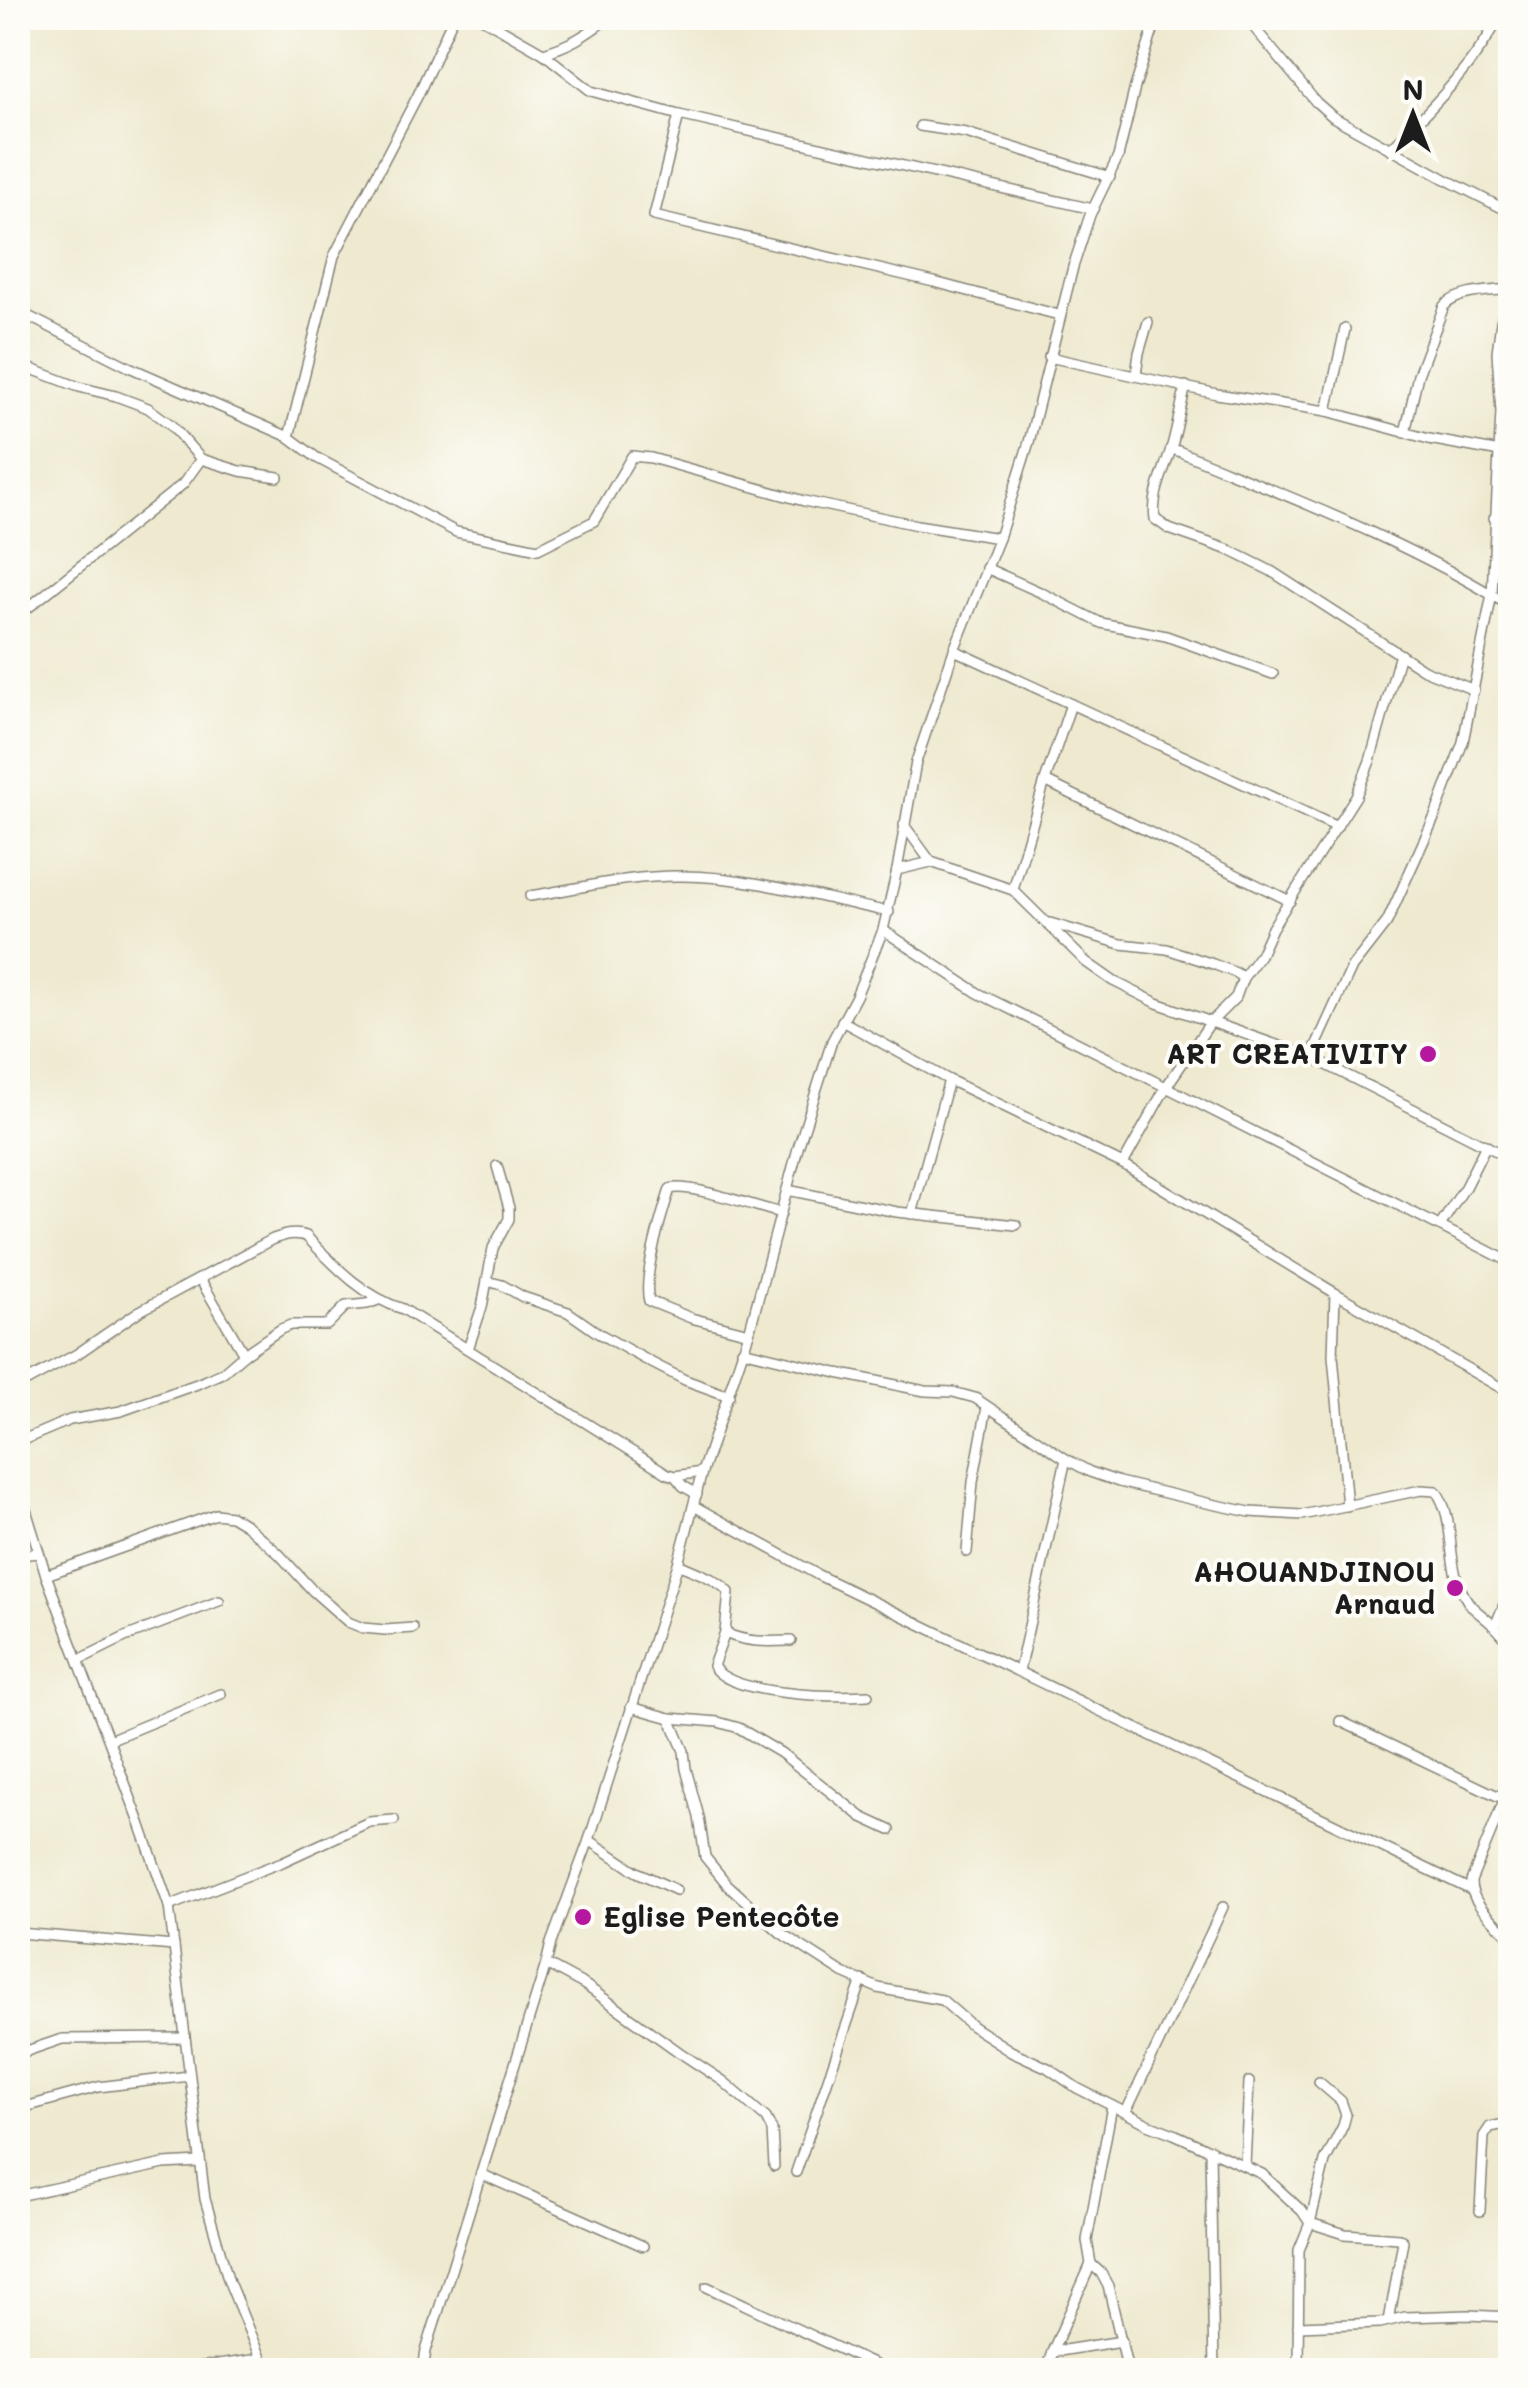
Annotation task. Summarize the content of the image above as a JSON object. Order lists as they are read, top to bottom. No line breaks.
{"places":["ART CREATIVITY","AHOUANDJINOU Arnaud","Eglise Pentecôte"],"north":"top"}
